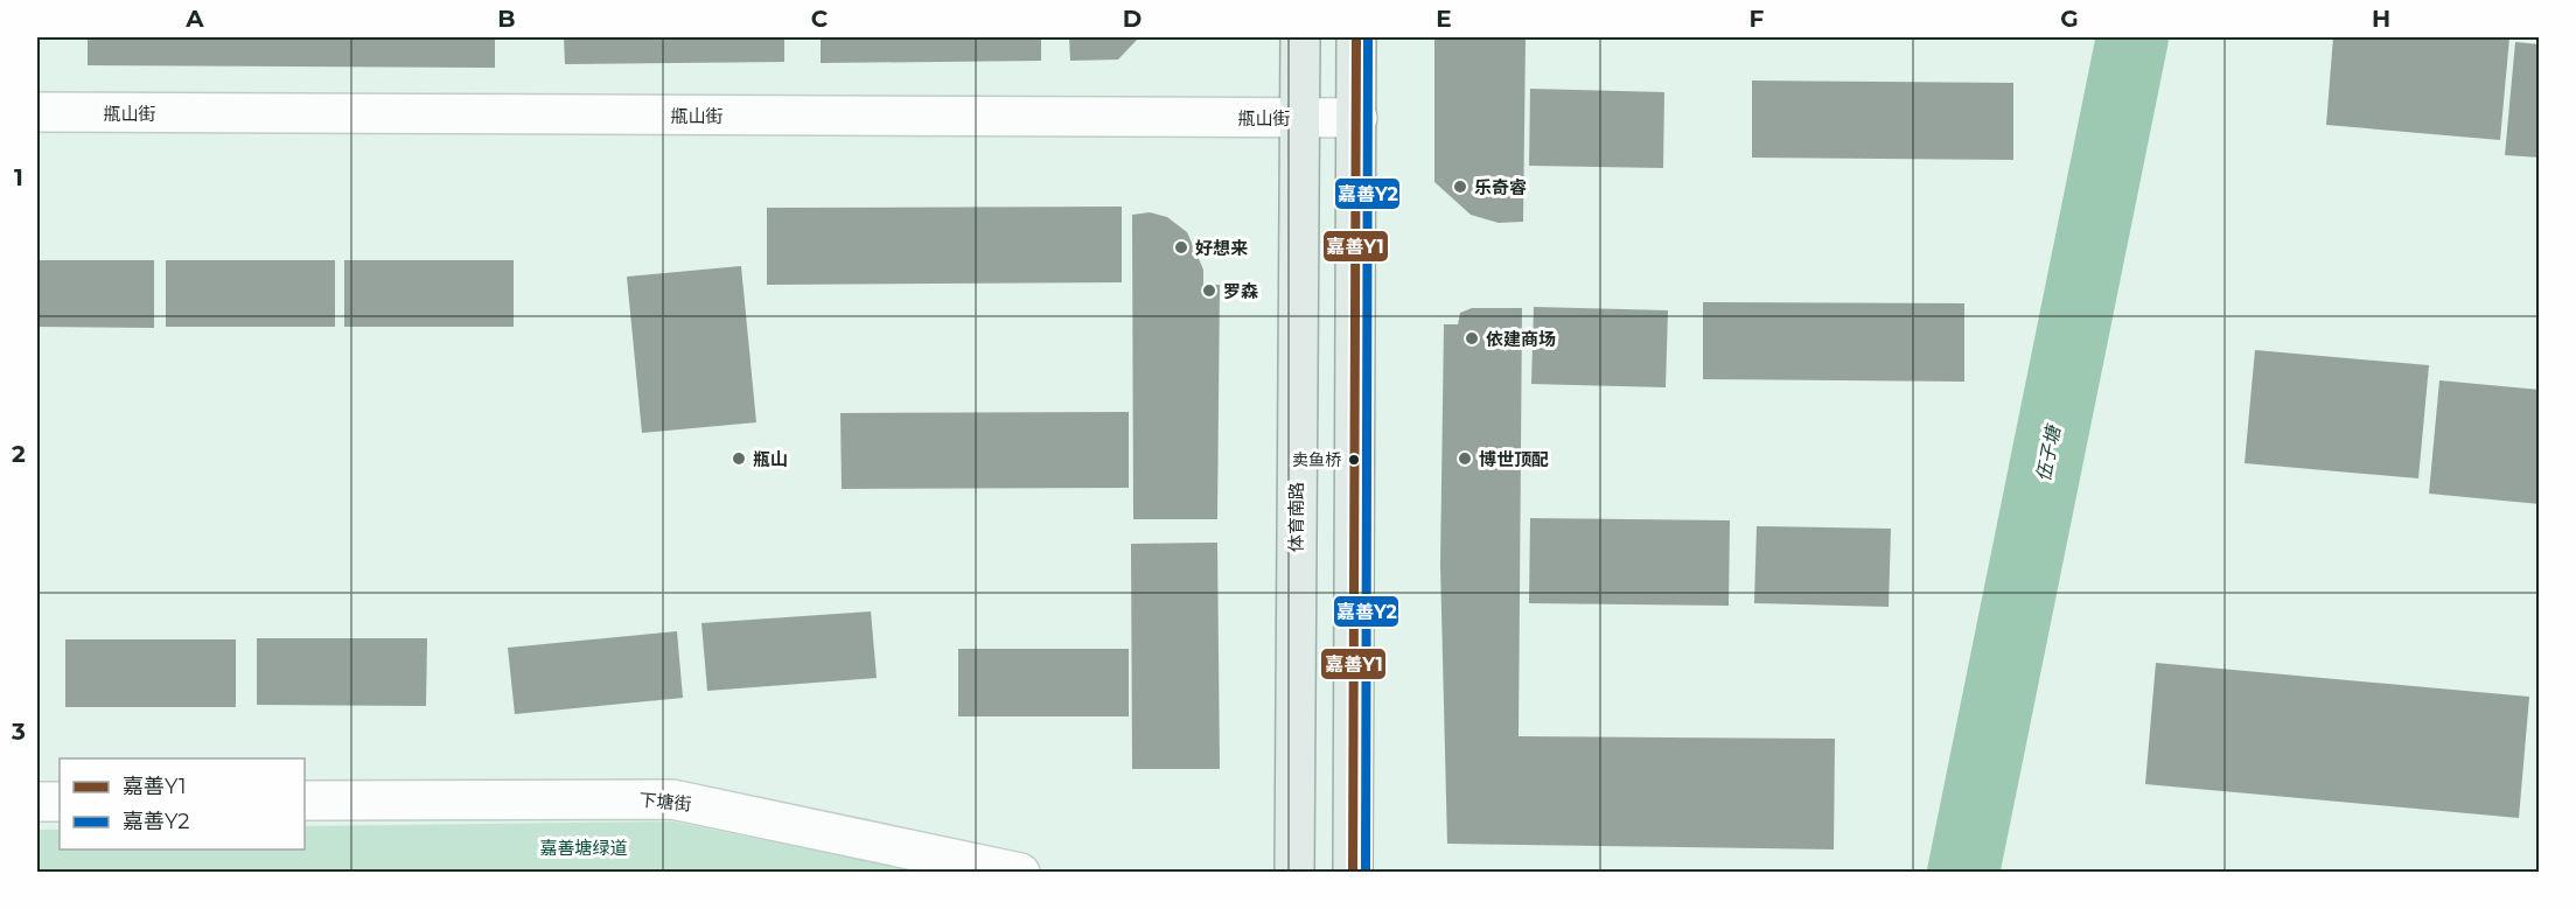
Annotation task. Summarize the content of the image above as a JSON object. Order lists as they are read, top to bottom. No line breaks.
{"streets":{"main road":["体育南路"],"street":["甁山街","下塘街"]},"crossings":[["甁山街","体育南路"]],"water":["伍子塘"],"parks":["嘉善塘绿道"],"places":["乐奇睿","好想来","罗森","依建商场","瓶山","博世顶配","卖鱼桥"],"lines":["transit line 嘉善Y1","transit line 嘉善Y2"],"legend":["嘉善Y1","嘉善Y2"],"grid":{"columns":["A","B","C","D","E","F","G","H"],"rows":["1","2","3"]}}
